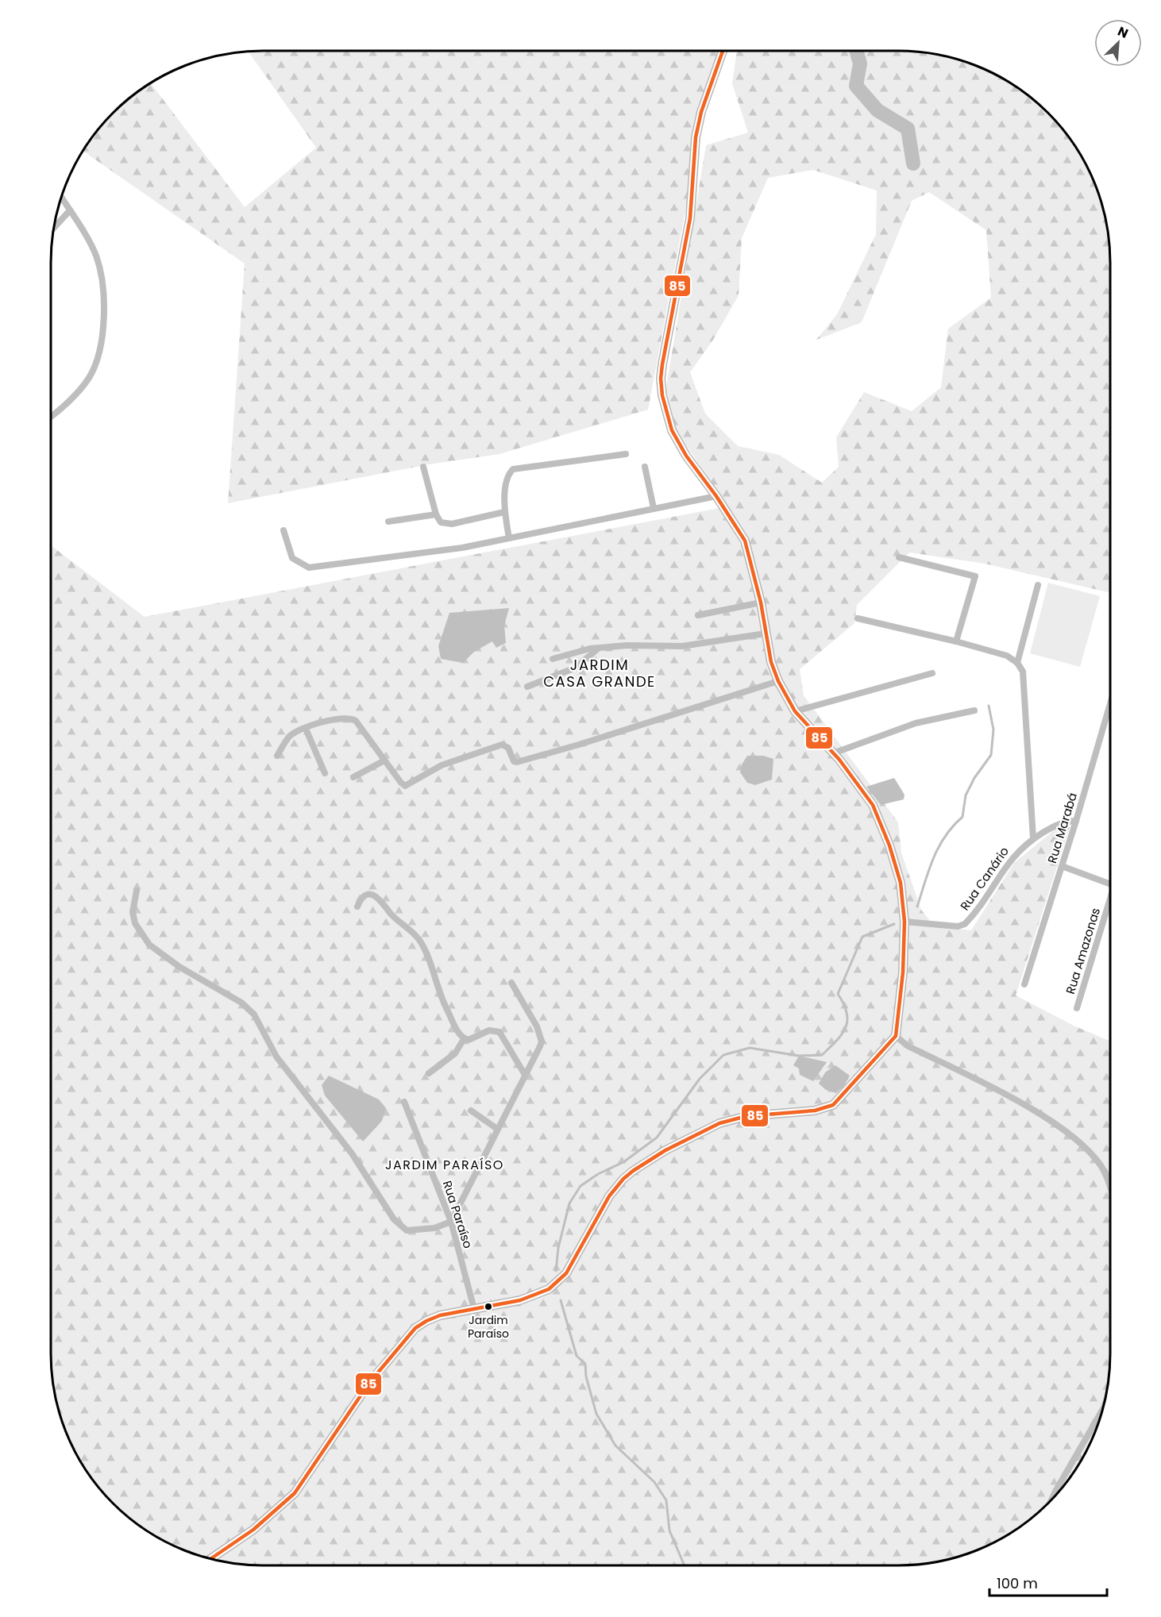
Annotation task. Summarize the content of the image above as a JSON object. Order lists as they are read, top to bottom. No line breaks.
{"streets":{"street":["Rua Marabá","Rua Canário","Rua Amazonas","Rua Paraíso"]},"crossings":[["Rua Marabá","Rua Canário"]],"districts":["JARDIM CASA GRANDE","JARDIM PARAÍSO"],"places":["Jardim Paraíso"],"lines":["transit line 85"],"scale_bar":"100 m","north":"top right"}
